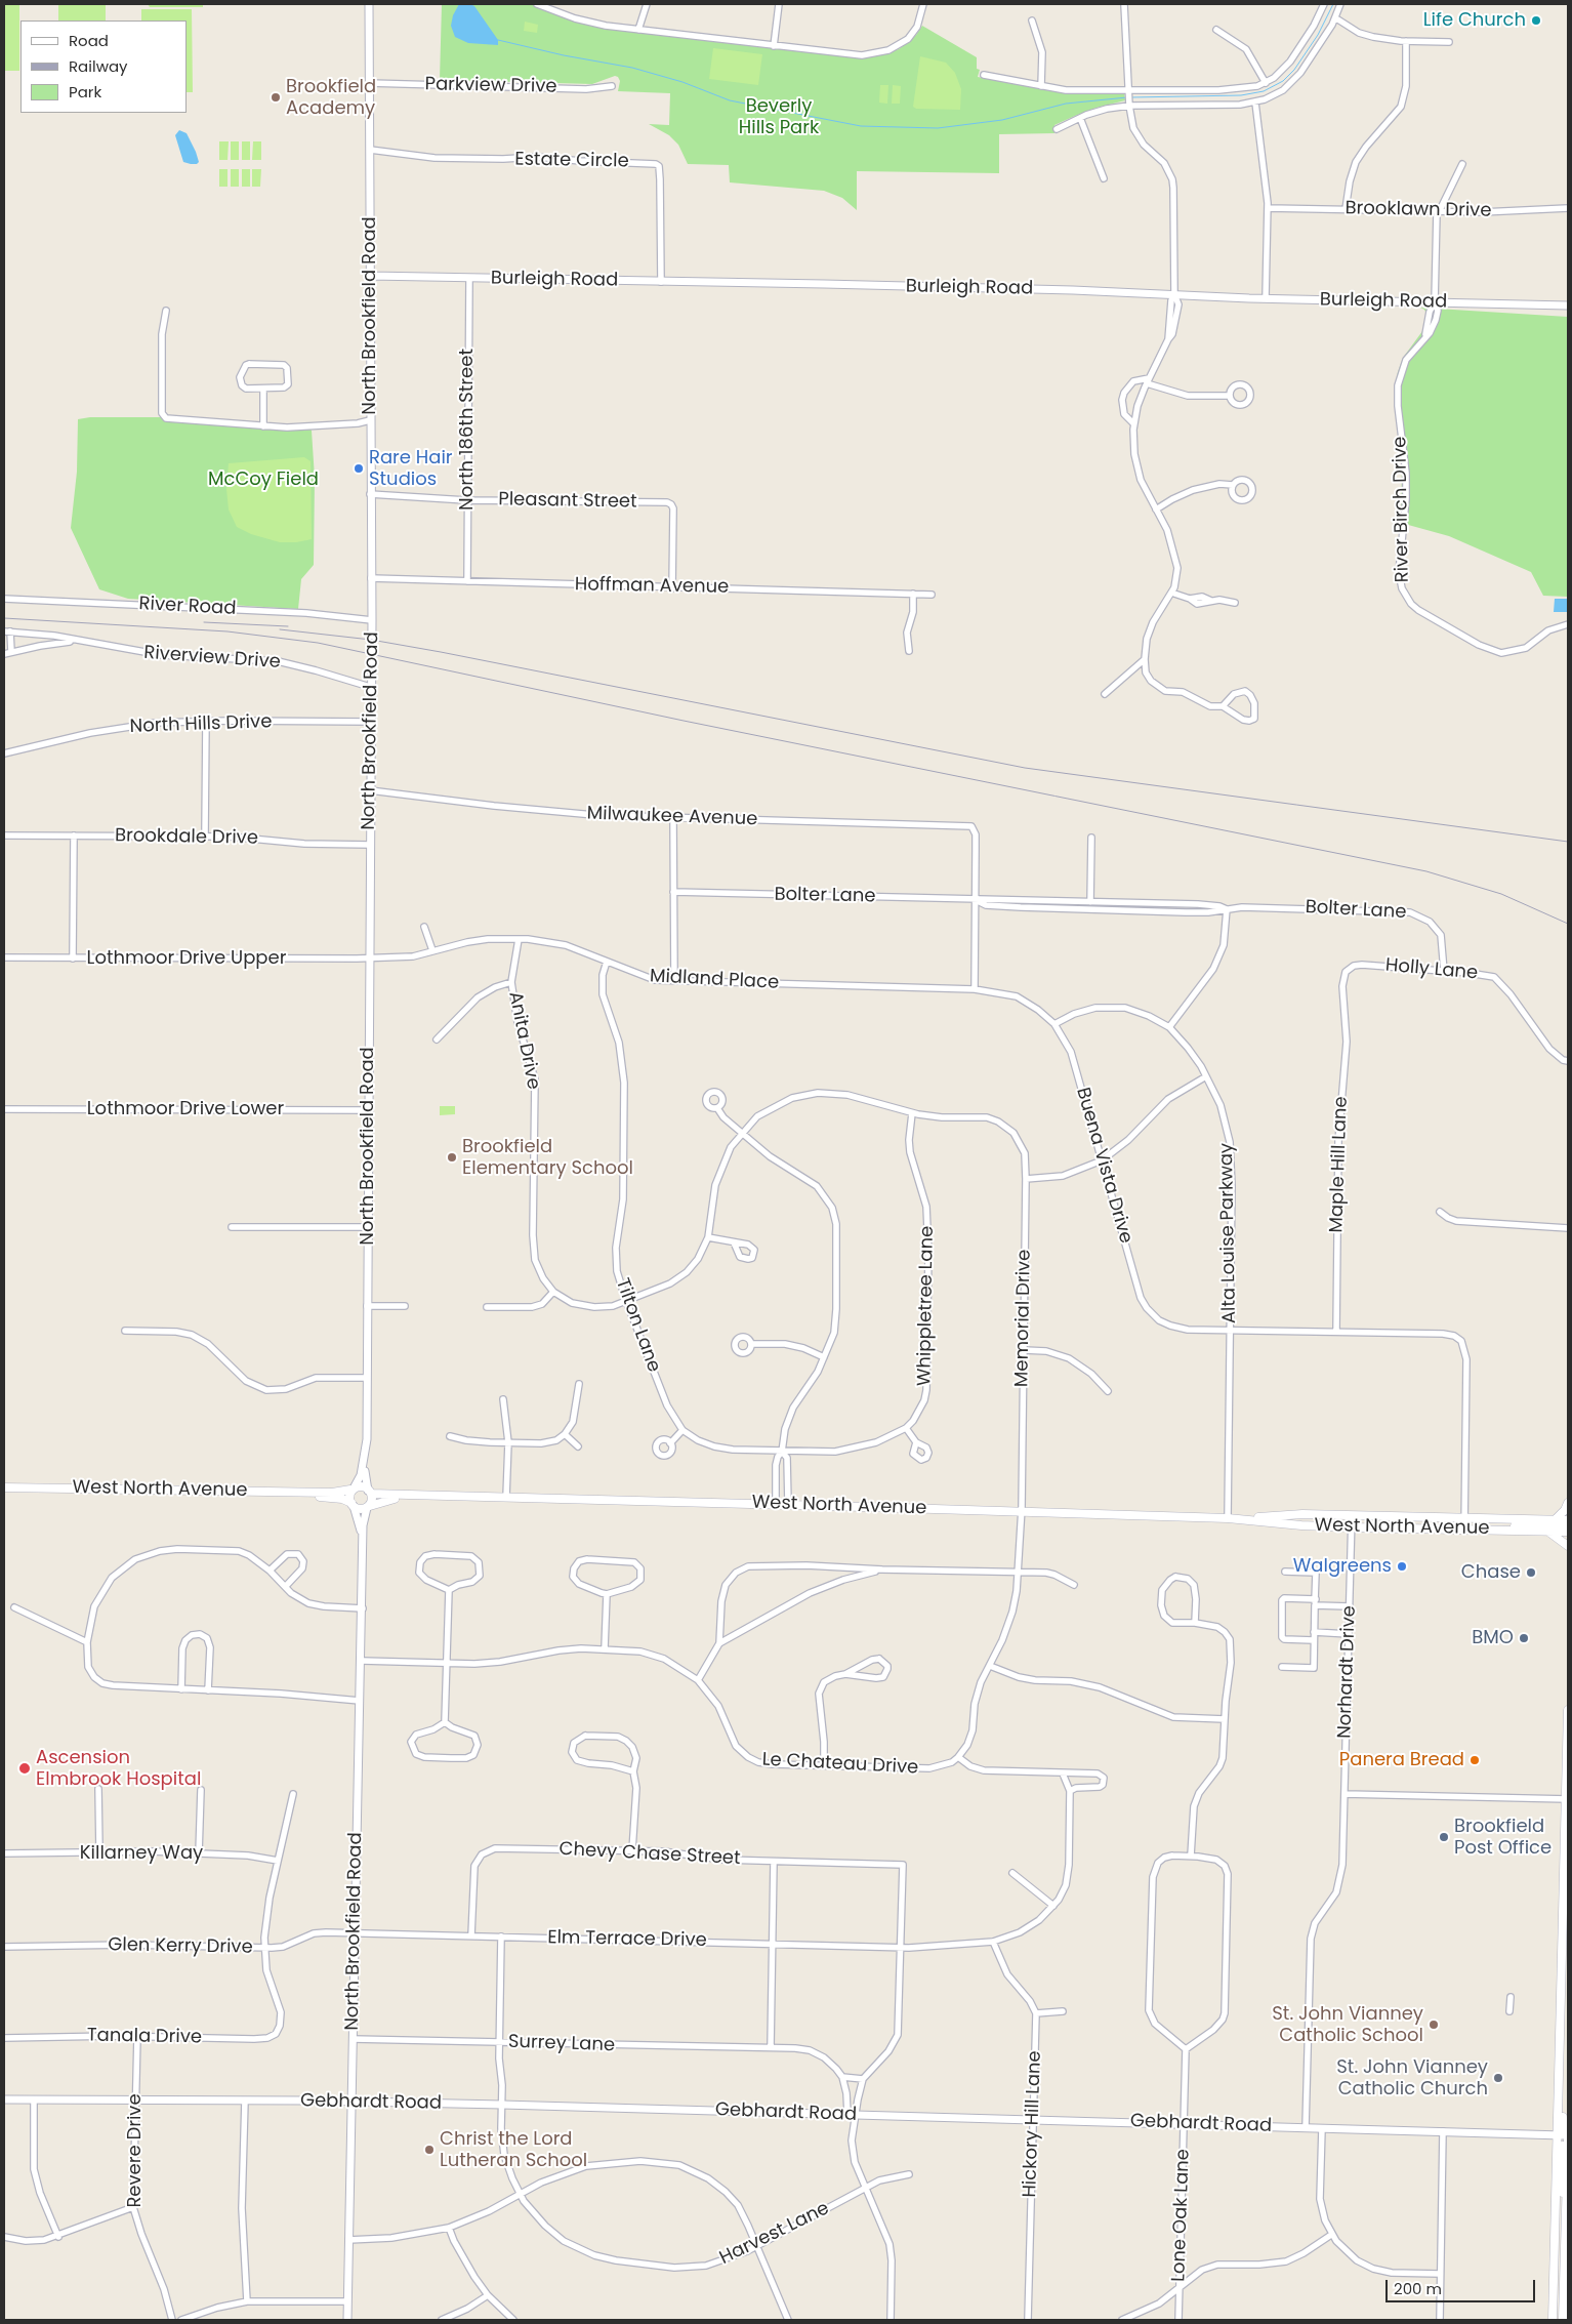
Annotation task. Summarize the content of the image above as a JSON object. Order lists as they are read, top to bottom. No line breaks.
{"streets":{"main road":["West North Avenue"],"street":["Parkview Drive","Estate Circle","Brooklawn Drive","Burleigh Road","North Brookfield Road","North 186th Street","Pleasant Street","River Birch Drive","Hoffman Avenue","River Road","Riverview Drive","North Hills Drive","Milwaukee Avenue","Brookdale Drive","Bolter Lane","Lothmoor Drive Upper","Holly Lane","Midland Place","Anita Drive","Lothmoor Drive Lower","Maple Hill Lane","Buena Vista Drive","Alta Louise Parkway","Whippletree Lane","Memorial Drive","Tilton Lane","Norhardt Drive","Le Chateau Drive","Killarney Way","Chevy Chase Street","Elm Terrace Drive","Glen Kerry Drive","Tanala Drive","Surrey Lane","Gebhardt Road","Hickory Hill Lane","Revere Drive","Lone Oak Lane","Harvest Lane"]},"crossings":[["Parkview Drive","North Brookfield Road"],["Estate Circle","Burleigh Road"],["Estate Circle","North Brookfield Road"],["Brooklawn Drive","River Birch Drive"],["Burleigh Road","North Brookfield Road"],["Burleigh Road","North 186th Street"],["Burleigh Road","River Birch Drive"],["North Brookfield Road","Pleasant Street"],["North Brookfield Road","Hoffman Avenue"],["North Brookfield Road","River Road"],["North Brookfield Road","Riverview Drive"],["North Brookfield Road","North Hills Drive"],["North Brookfield Road","Milwaukee Avenue"],["North Brookfield Road","Brookdale Drive"],["North Brookfield Road","Lothmoor Drive Upper"],["North Brookfield Road","Midland Place"],["North Brookfield Road","Lothmoor Drive Lower"],["North Brookfield Road","West North Avenue"],["North Brookfield Road","Le Chateau Drive"],["North Brookfield Road","Elm Terrace Drive"],["North Brookfield Road","Glen Kerry Drive"],["North Brookfield Road","Surrey Lane"],["North Brookfield Road","Gebhardt Road"],["North 186th Street","Pleasant Street"],["North 186th Street","Hoffman Avenue"],["Pleasant Street","Hoffman Avenue"],["Milwaukee Avenue","Bolter Lane"],["Bolter Lane","Holly Lane"],["Lothmoor Drive Upper","Midland Place"],["Holly Lane","Maple Hill Lane"],["Midland Place","Anita Drive"],["Midland Place","Buena Vista Drive"],["Midland Place","Tilton Lane"],["Anita Drive","Whippletree Lane"],["Anita Drive","Memorial Drive"],["Anita Drive","Tilton Lane"],["Maple Hill Lane","Buena Vista Drive"],["Buena Vista Drive","Alta Louise Parkway"],["Buena Vista Drive","West North Avenue"],["Alta Louise Parkway","West North Avenue"],["Memorial Drive","West North Avenue"],["West North Avenue","Norhardt Drive"],["Norhardt Drive","Gebhardt Road"],["Chevy Chase Street","Elm Terrace Drive"],["Elm Terrace Drive","Glen Kerry Drive"],["Elm Terrace Drive","Harvest Lane"],["Glen Kerry Drive","Tanala Drive"],["Tanala Drive","Revere Drive"],["Surrey Lane","Harvest Lane"],["Gebhardt Road","Hickory Hill Lane"],["Gebhardt Road","Revere Drive"],["Gebhardt Road","Lone Oak Lane"],["Gebhardt Road","Harvest Lane"]],"parks":["Beverly Hills Park","McCoy Field"],"places":["Life Church","Brookfield Academy","Rare Hair Studios","Brookfield Elementary School","Walgreens","Chase","BMO","Panera Bread","Ascension Elmbrook Hospital","Brookfield Post Office","St. John Vianney Catholic School","St. John Vianney Catholic Church","Christ the Lord Lutheran School"],"legend":["Road","Railway","Park"],"scale_bar":"200 m"}
